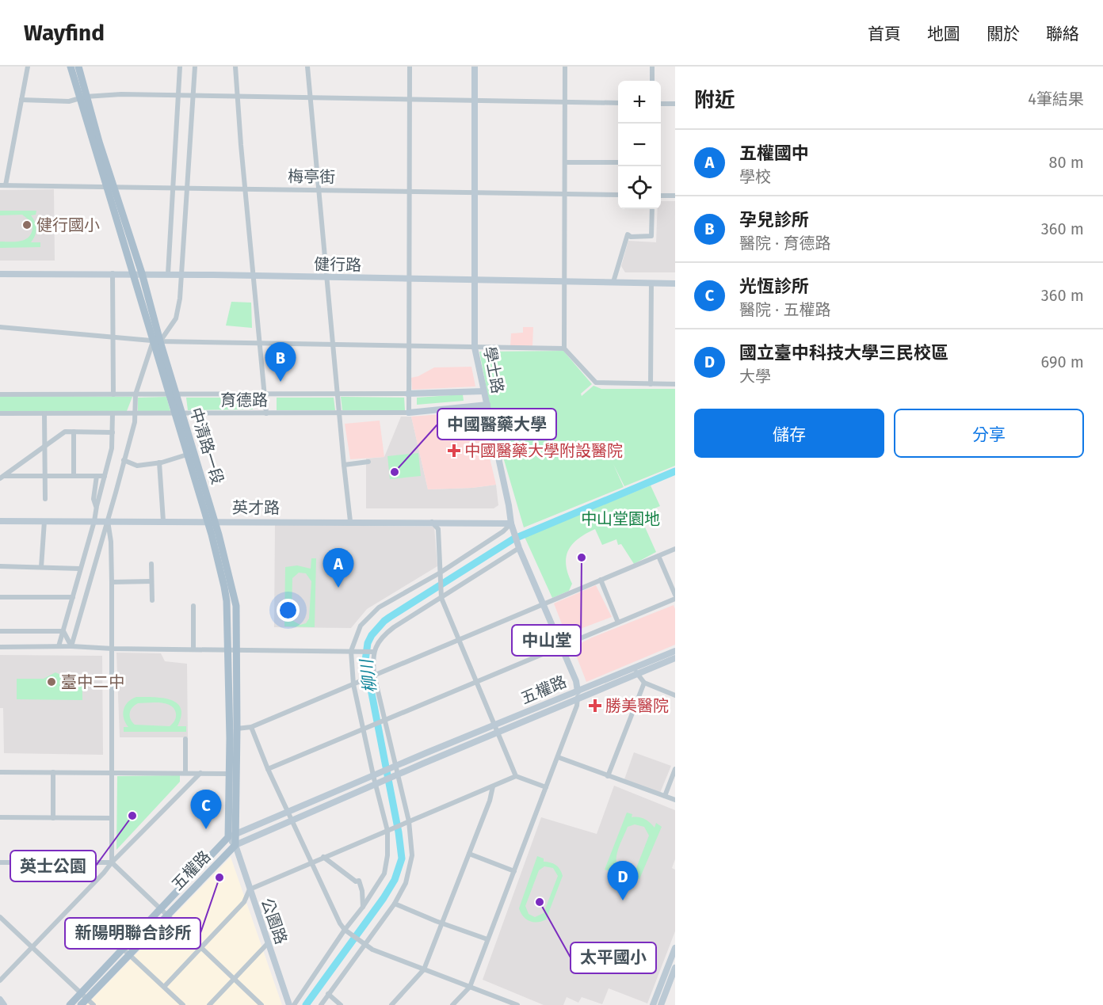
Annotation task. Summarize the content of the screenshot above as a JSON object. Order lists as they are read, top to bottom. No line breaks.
{"streets":{"main road":["中清路一段","五權路"],"street":["梅亭街","健行路","學士路","育德路","英才路","公園路"]},"crossings":[["梅亭街","學士路"],["梅亭街","中清路一段"],["健行路","學士路"],["健行路","中清路一段"],["學士路","育德路"],["學士路","英才路"],["學士路","五權路"],["育德路","中清路一段"],["中清路一段","英才路"],["中清路一段","五權路"],["中清路一段","公園路"],["五權路","公園路"]],"water":["柳川"],"parks":["中山堂園地"],"places":{"other":["健行國小","中國醫藥大學","中山堂","臺中二中","英士公園","新陽明聯合診所","太平國小"],"health":["中國醫藥大學附設醫院","勝美醫院"]},"page":{"header":"Wayfind","nav":["首頁","地圖","關於","聯絡"],"heading":["附近","4筆結果"],"map_buttons":["+","−"],"list":[{"mark":"A","name":"五權國中","note":"學校","value":"80 m"},{"mark":"B","name":"孕兒診所","note":"醫院 · 育德路","value":"360 m"},{"mark":"C","name":"光恆診所","note":"醫院 · 五權路","value":"360 m"},{"mark":"D","name":"國立臺中科技大學三民校區","note":"大學","value":"690 m"}],"pins":["B","A","C","D"],"buttons":["儲存","分享"]}}
